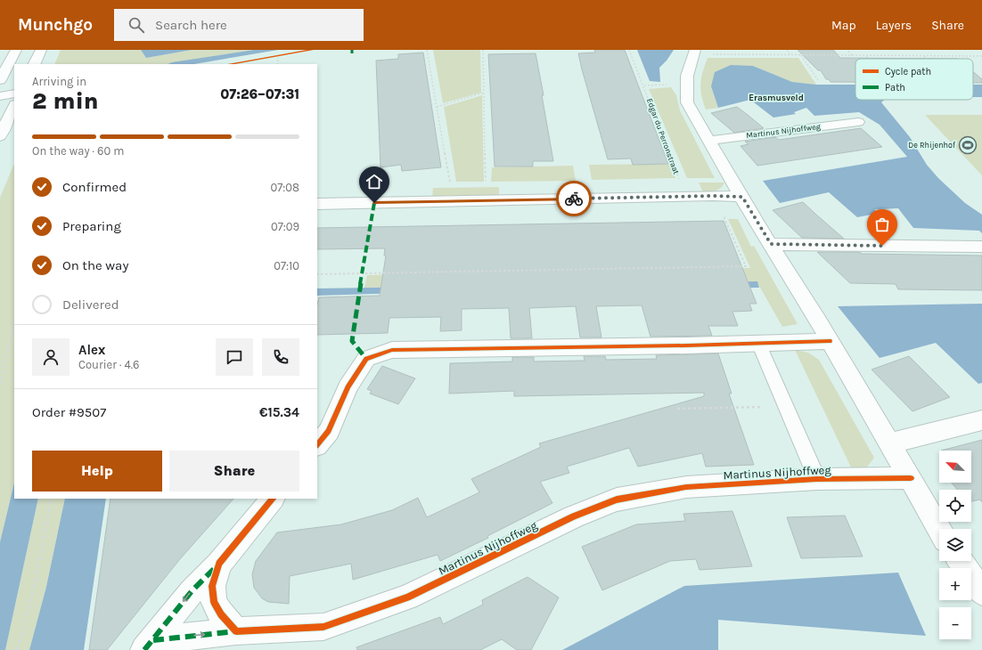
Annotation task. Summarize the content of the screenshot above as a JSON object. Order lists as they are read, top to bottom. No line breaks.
{"streets":{"street":["Martinus Nijhoffweg"],"path":["Edgar du Perronstraat"]},"districts":["Erasmusveld"],"places":{"sports":["De Rhijenhof"]},"legend":["Cycle path","Path"],"north":"top left","page":{"header":"Munchgo","search":"Search here","nav":["Map","Layers","Share"],"heading":["2 min","Arriving in","07:26–07:31"],"panel":["Alex","Courier · 4.6","Order #9507","€15.34"],"bar":"On the way · 60 m","list":[["Confirmed","07:08"],["Preparing","07:09"],["On the way","07:10"],"Delivered"],"buttons":["Help","Share"],"map_buttons":["+","−"]}}
